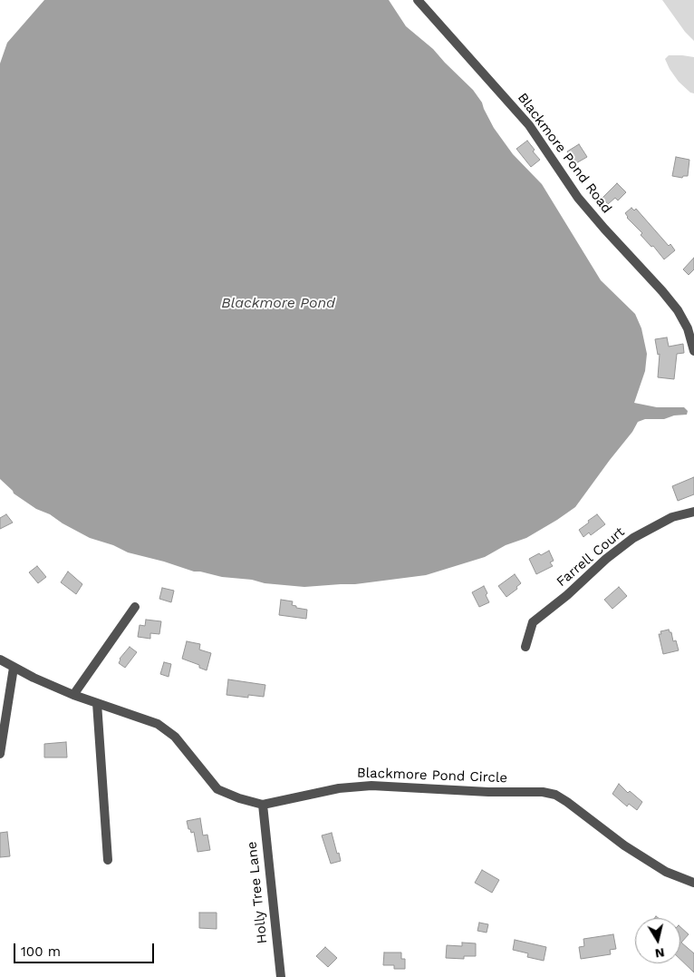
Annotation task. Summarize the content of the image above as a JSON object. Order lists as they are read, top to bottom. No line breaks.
{"streets":{"street":["Blackmore Pond Road","Farrell Court","Blackmore Pond Circle","Holly Tree Lane"]},"crossings":[["Blackmore Pond Circle","Holly Tree Lane"]],"water":["Blackmore Pond"],"scale_bar":"100 m","north":"bottom"}
